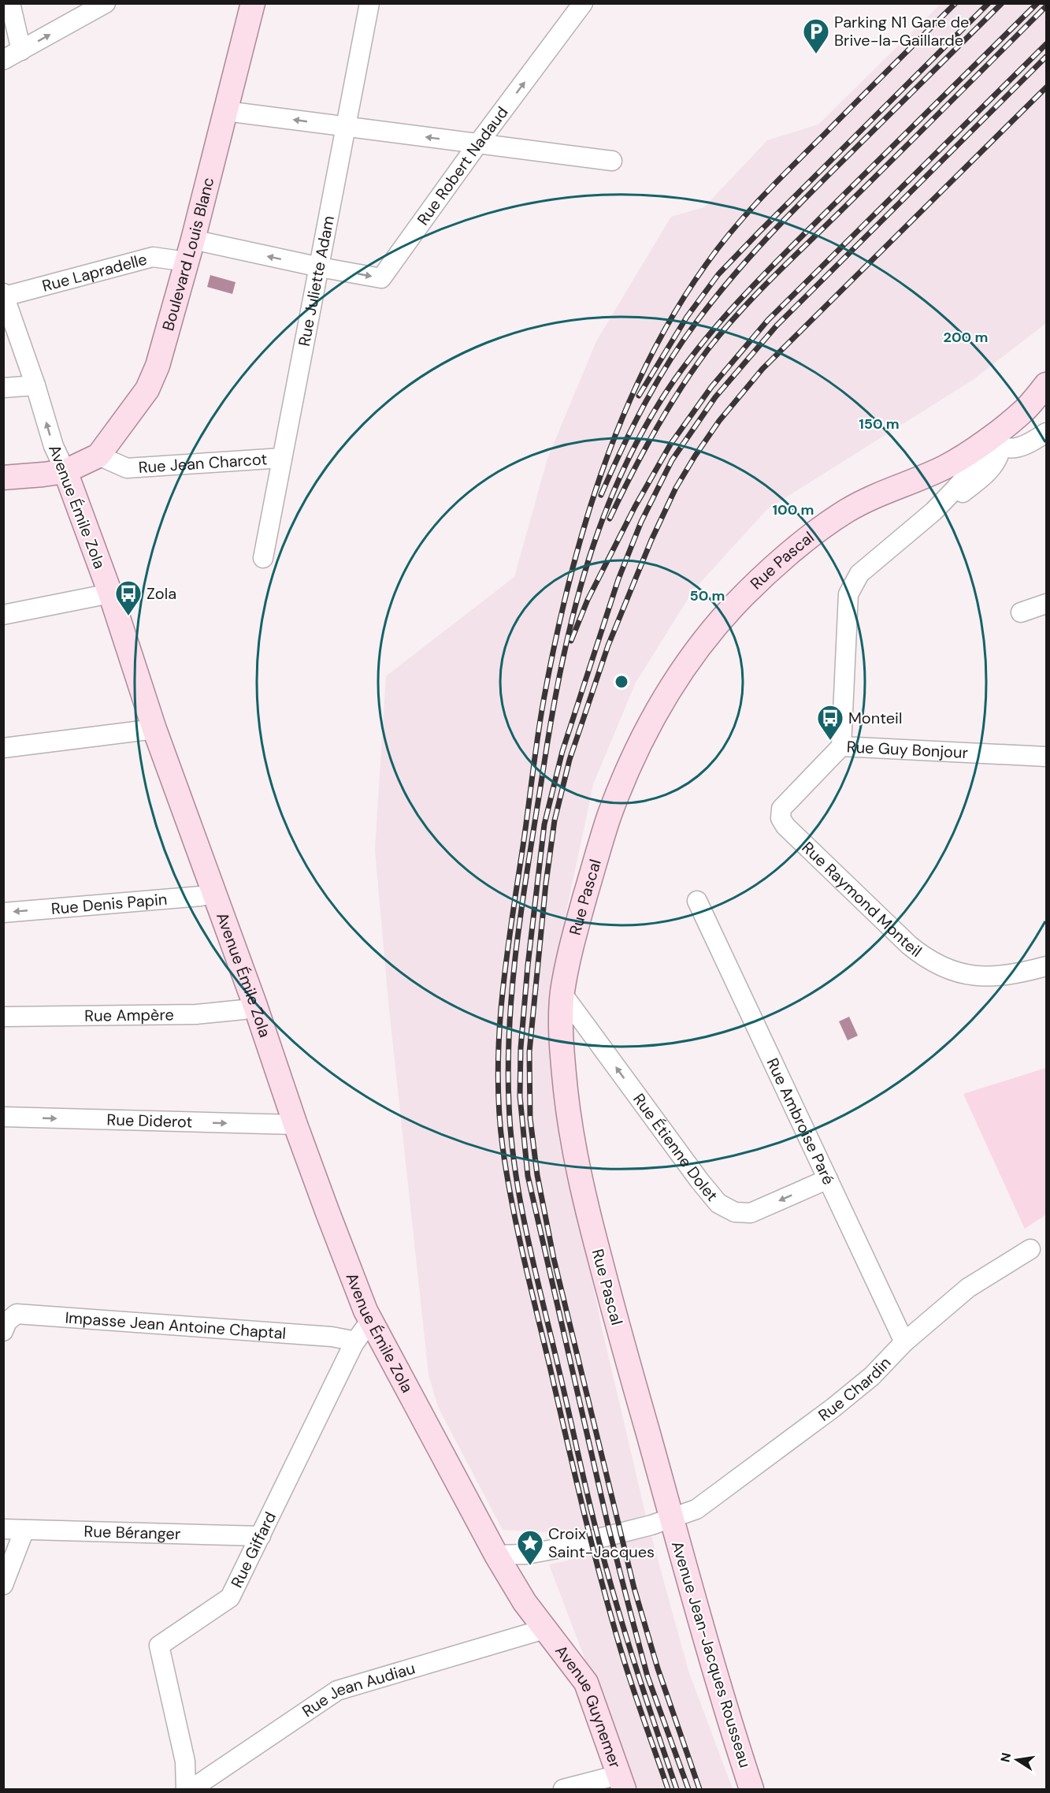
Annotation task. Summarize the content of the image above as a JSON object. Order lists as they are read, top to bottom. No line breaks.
{"streets":{"main road":["Boulevard Louis Blanc","Avenue Émile Zola","Rue Pascal","Avenue Jean-Jacques Rousseau","Avenue Guynemer"],"street":["Rue Robert Nadaud","Rue Lapradelle","Rue Juliette Adam","Rue Jean Charcot","Rue Guy Bonjour","Rue Raymond Monteil","Rue Denis Papin","Rue Ampère","Rue Diderot","Rue Ambroise Paré","Rue Étienne Dolet","Impasse Jean Antoine Chaptal","Rue Chardin","Rue Béranger","Rue Giffard","Rue Jean Audiau"]},"crossings":[["Rue Robert Nadaud","Rue Lapradelle"],["Rue Robert Nadaud","Rue Juliette Adam"],["Boulevard Louis Blanc","Rue Lapradelle"],["Boulevard Louis Blanc","Rue Jean Charcot"],["Boulevard Louis Blanc","Avenue Émile Zola"],["Rue Lapradelle","Rue Juliette Adam"],["Rue Lapradelle","Avenue Émile Zola"],["Rue Juliette Adam","Rue Jean Charcot"],["Avenue Émile Zola","Rue Denis Papin"],["Avenue Émile Zola","Rue Ampère"],["Avenue Émile Zola","Rue Diderot"],["Avenue Émile Zola","Rue Chardin"],["Avenue Émile Zola","Rue Giffard"],["Avenue Émile Zola","Rue Jean Audiau"],["Avenue Émile Zola","Avenue Guynemer"],["Rue Pascal","Rue Guy Bonjour"],["Rue Pascal","Rue Étienne Dolet"],["Rue Pascal","Rue Chardin"],["Rue Pascal","Avenue Jean-Jacques Rousseau"],["Rue Guy Bonjour","Rue Raymond Monteil"],["Rue Ambroise Paré","Rue Étienne Dolet"],["Rue Ambroise Paré","Rue Chardin"],["Impasse Jean Antoine Chaptal","Rue Giffard"],["Rue Chardin","Avenue Jean-Jacques Rousseau"],["Rue Béranger","Rue Giffard"],["Rue Jean Audiau","Avenue Guynemer"]],"one_way":["Rue Robert Nadaud","Rue Diderot","Rue Étienne Dolet"],"places":{"parking":["Parking N1 Gare de Brive-la-Gaillarde"],"bus stop":["Zola","Monteil"],"place":["Croix Saint-Jacques"]},"north":"left","rings":["200 m","150 m","100 m","50 m"]}
